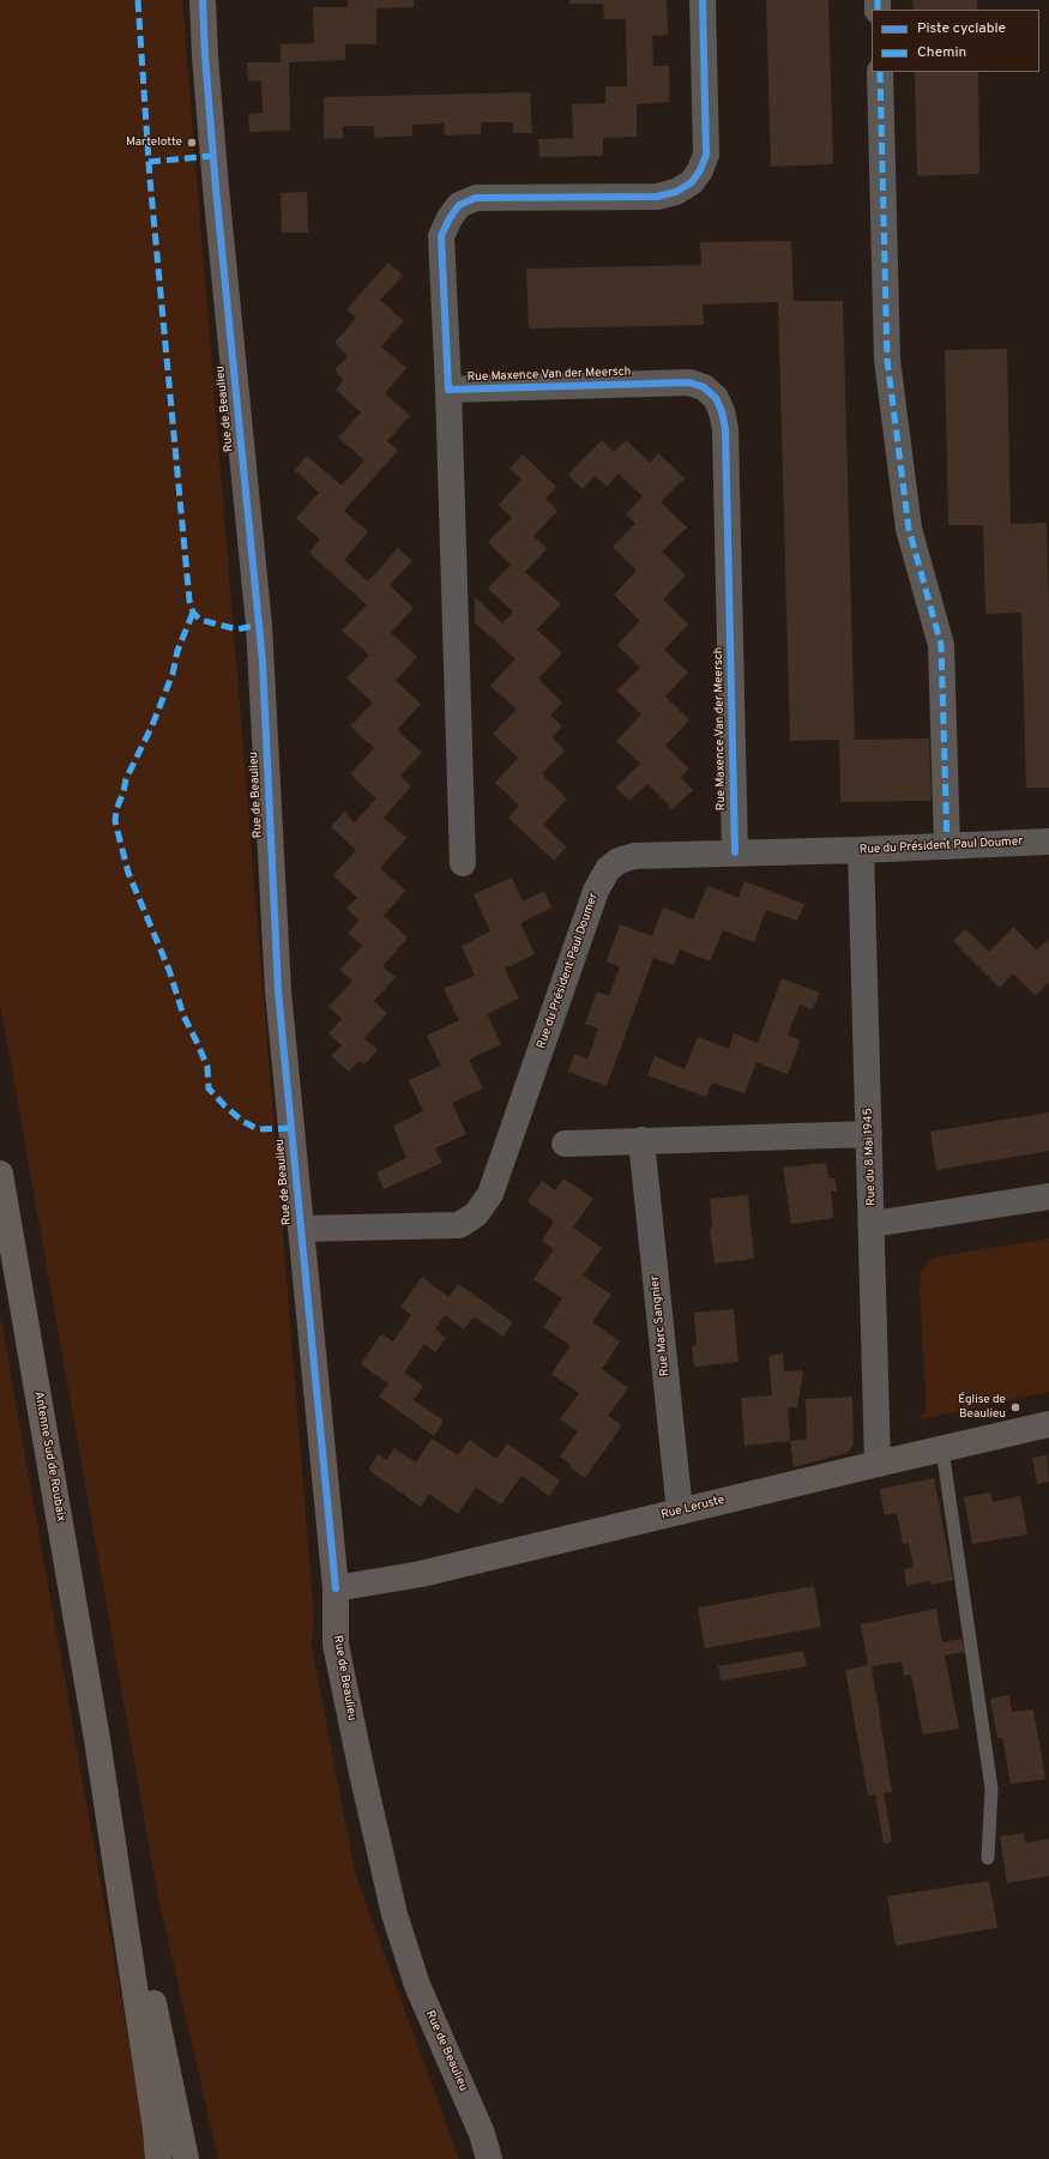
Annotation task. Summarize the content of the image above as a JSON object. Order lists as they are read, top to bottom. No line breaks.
{"streets":{"highway":["Antenne Sud de Roubaix"],"street":["Rue Maxence Van der Meersch","Rue de Beaulieu","Rue du Président Paul Doumer","Rue du 8 Mai 1945","Rue Marc Sangnier","Rue Leruste"]},"crossings":[["Rue Maxence Van der Meersch","Rue du Président Paul Doumer"],["Rue de Beaulieu","Rue du Président Paul Doumer"],["Rue de Beaulieu","Rue Leruste"],["Rue du Président Paul Doumer","Rue du 8 Mai 1945"],["Rue du 8 Mai 1945","Rue Leruste"],["Rue Marc Sangnier","Rue Leruste"]],"places":["Martelotte","Église de Beaulieu"],"legend":["Piste cyclable","Chemin"]}
